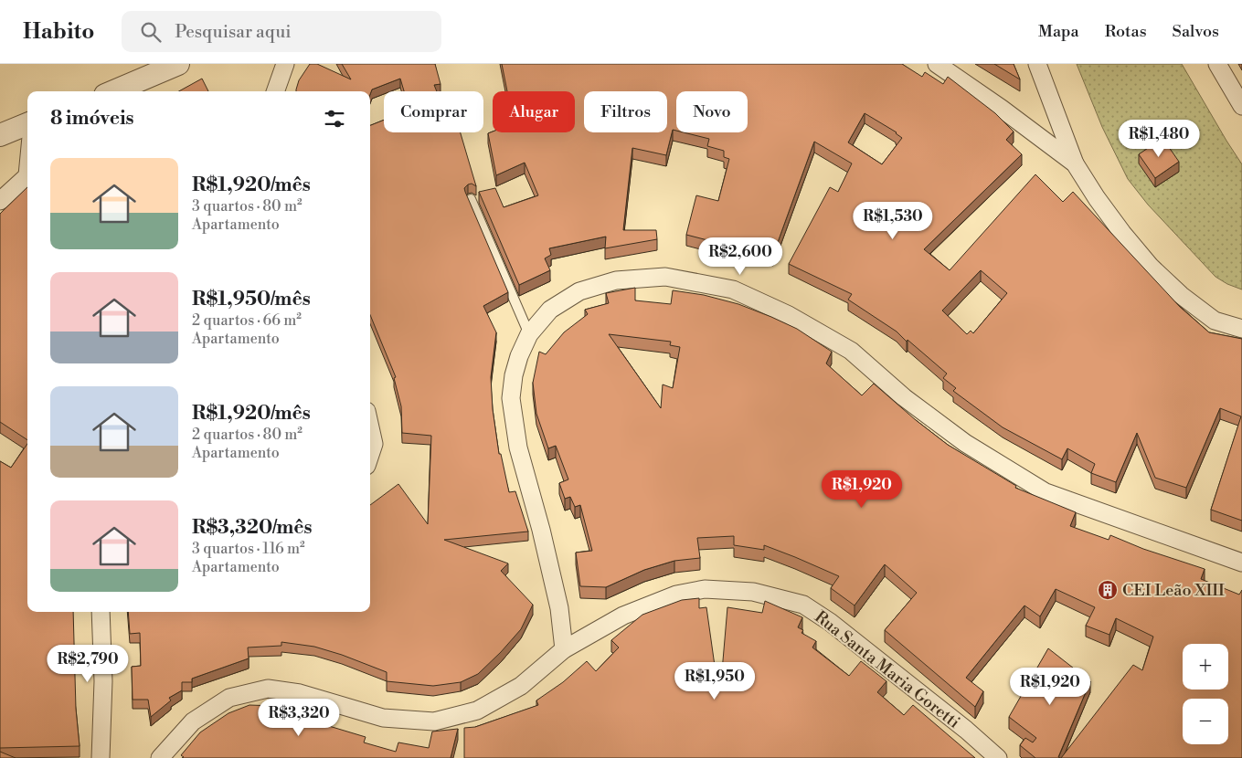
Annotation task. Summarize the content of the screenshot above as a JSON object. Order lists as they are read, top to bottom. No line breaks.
{"streets":{"street":["Rua Santa Maria Goretti"]},"places":{"building":["CEI Leão XIII"]},"page":{"header":"Habito","search":"Pesquisar aqui","nav":["Mapa","Rotas","Salvos"],"chip":["Comprar","Alugar","Filtros","Novo"],"heading":"8 imóveis","price":["R$1,480","R$1,530","R$2,600","R$1,920","R$2,790","R$1,950","R$1,920","R$3,320"],"list":[{"name":"R$1,920/mês","note":"3 quartos · 80 m² · Apartamento"},{"name":"R$1,950/mês","note":"2 quartos · 66 m² · Apartamento"},{"name":"R$1,920/mês","note":"2 quartos · 80 m² · Apartamento"},{"name":"R$3,320/mês","note":"3 quartos · 116 m² · Apartamento"}],"map_buttons":["+","−"]}}
